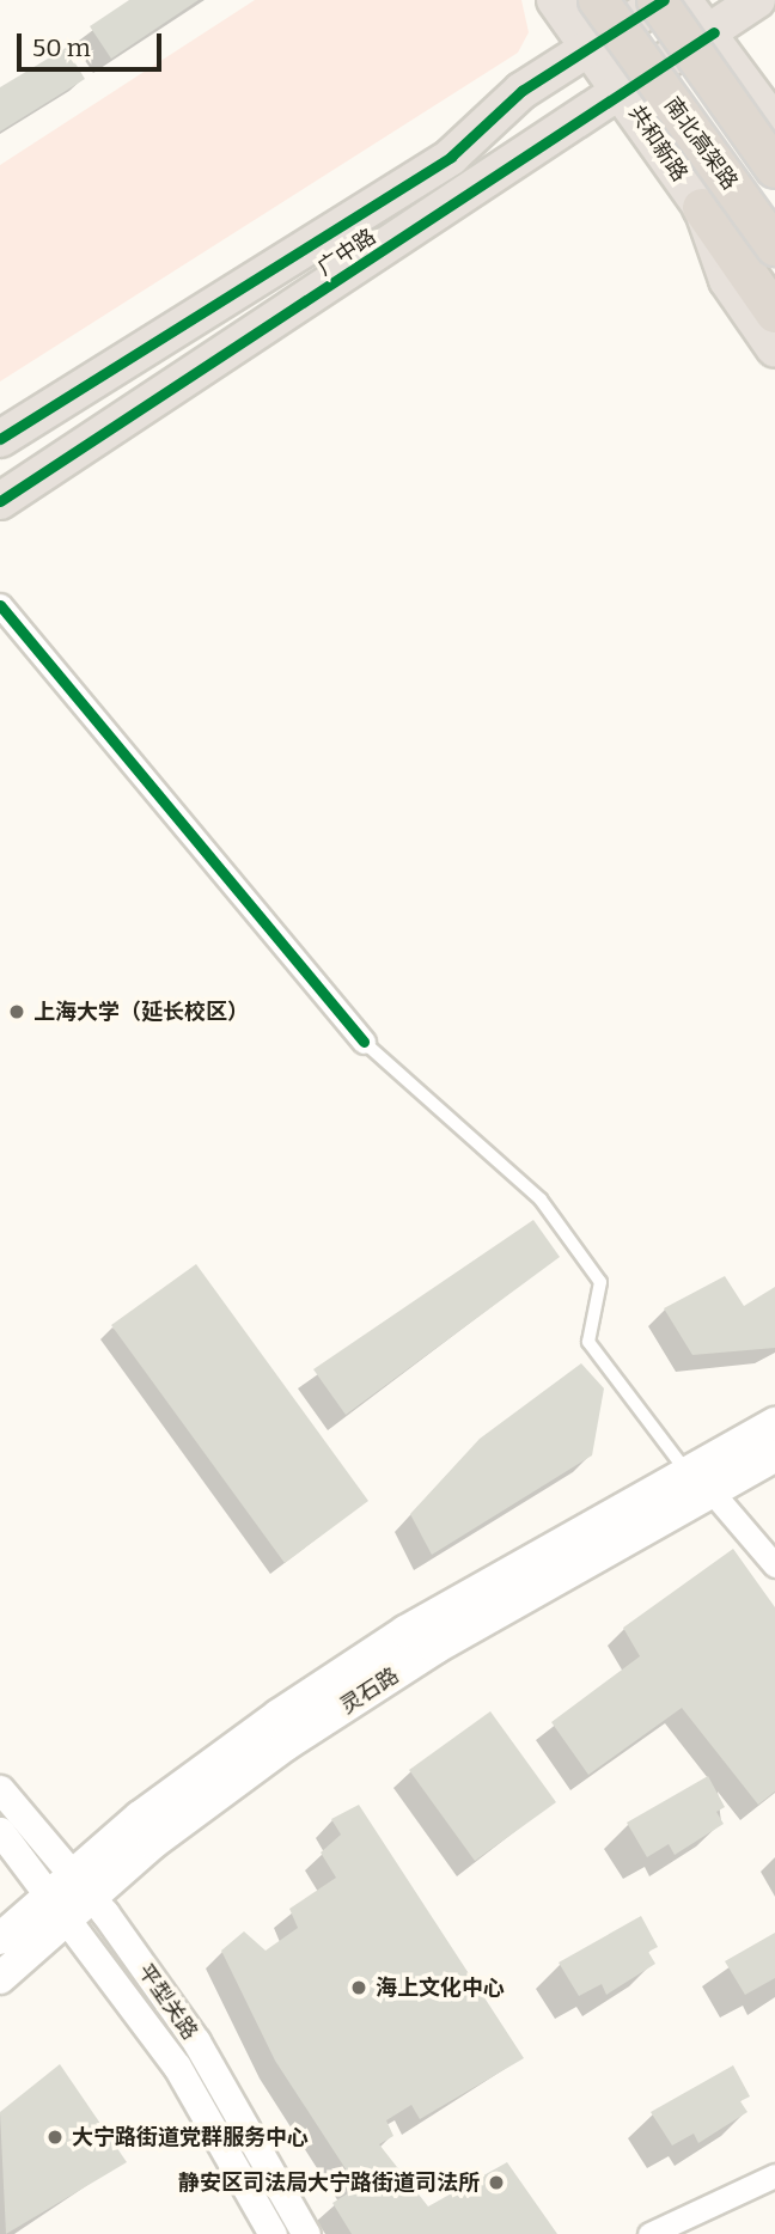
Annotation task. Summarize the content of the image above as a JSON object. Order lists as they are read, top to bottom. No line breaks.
{"streets":{"highway":["南北高架路"],"main road":["共和新路","广中路","灵石路"],"street":["平型关路"]},"crossings":[["共和新路","广中路"],["灵石路","平型关路"]],"places":["上海大学（延长校区）","海上文化中心","大宁路街道党群服务中心","静安区司法局大宁路街道司法所"],"scale_bar":"50 m"}
